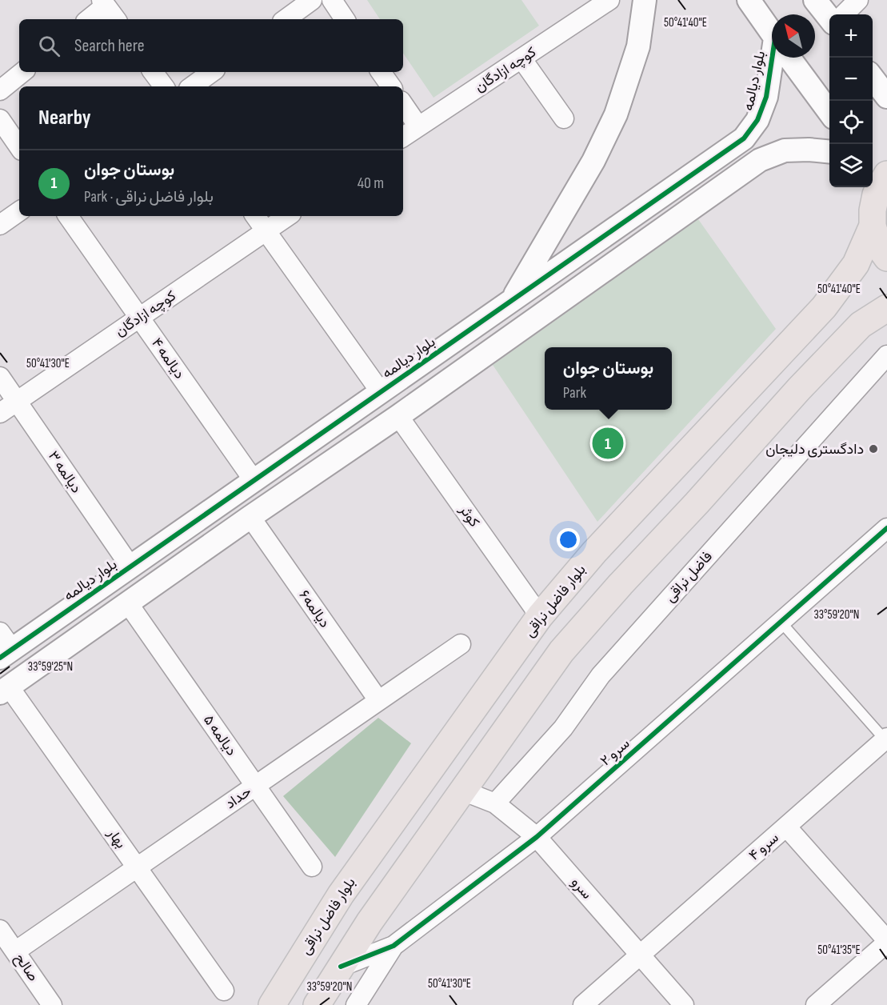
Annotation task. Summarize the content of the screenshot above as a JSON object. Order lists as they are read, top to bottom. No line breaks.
{"streets":{"main road":["بلوار فاضل نراقی"],"street":["کوچه ازادگان","بلوار دیالمه","دیالمه ۴","دیالمه ۳","کوثر","فاضل نراقی","دیالمه۶","دیالمه ۵","سرو ۲","حداد","بهار","سرو ۴","سرو","صالح"]},"crossings":[["کوچه ازادگان","دیالمه ۴"],["کوچه ازادگان","دیالمه ۳"],["بلوار دیالمه","دیالمه ۴"],["بلوار دیالمه","دیالمه ۳"],["کوثر","بلوار فاضل نراقی"],["فاضل نراقی","سرو"],["دیالمه۶","حداد"],["دیالمه ۵","حداد"],["سرو ۲","سرو"],["حداد","بهار"],["حداد","صالح"],["سرو ۴","سرو"]],"places":["دادگستری دلیجان"],"north":"top left","page":{"map_buttons":["+","−"],"search":"Search here","heading":"Nearby","list":[{"mark":"1","name":"بوستان جوان","note":"Park · بلوار فاضل نراقی","value":"40 m"}],"popup":["بوستان جوان","Park"],"pins":"1"},"coordinates":["50°41'40\"E","50°41'30\"E","33°59'20\"N","33°59'25\"N","50°41'35\"E"]}
